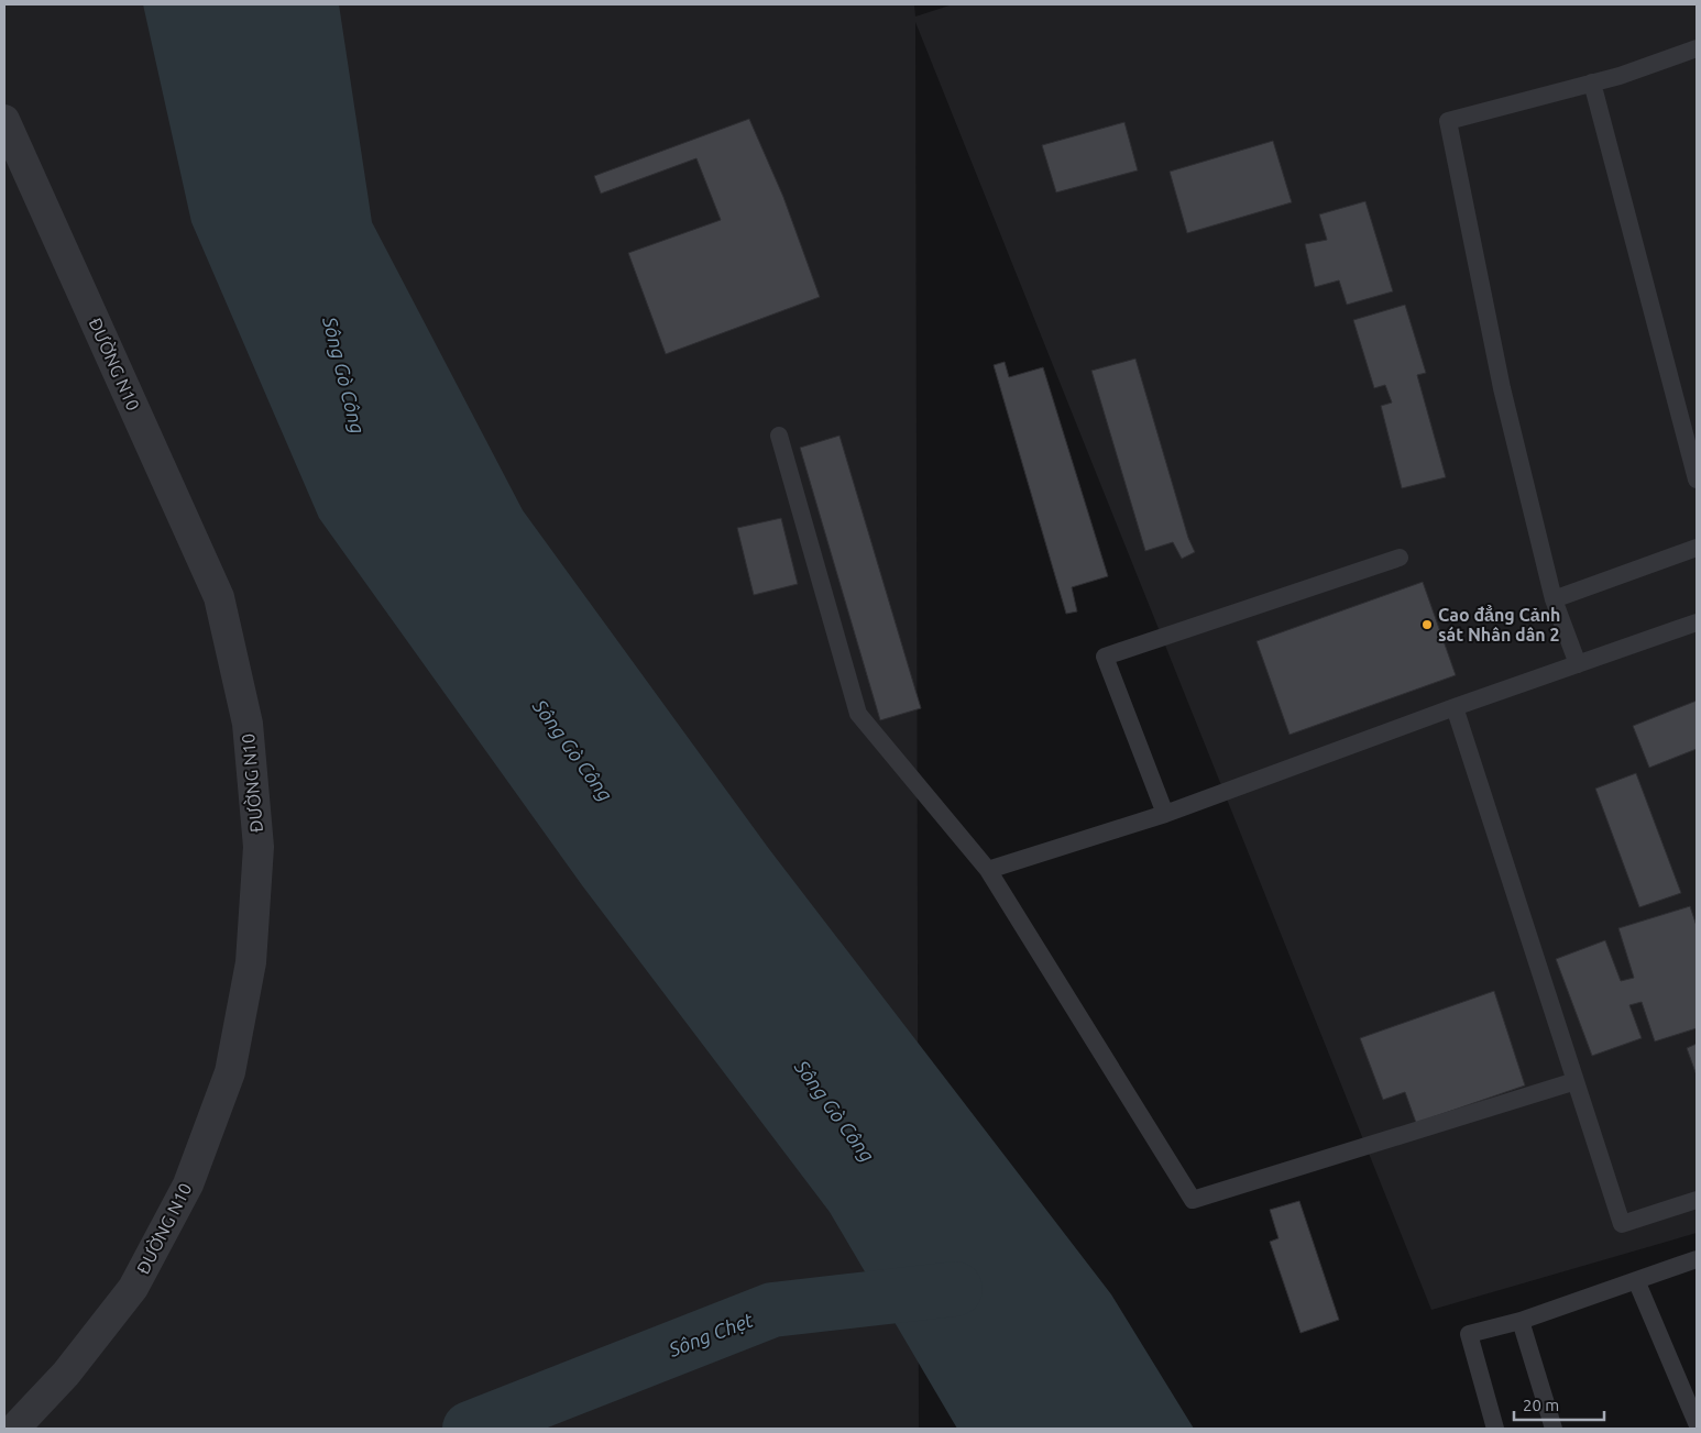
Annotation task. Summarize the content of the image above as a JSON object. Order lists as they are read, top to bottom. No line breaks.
{"streets":{"street":["ĐƯỜNG N10"]},"water":["Sông Gò Công","Sông Chẹt"],"places":["Cao đẳng Cảnh sát Nhân dân 2"],"scale_bar":"20 m"}
